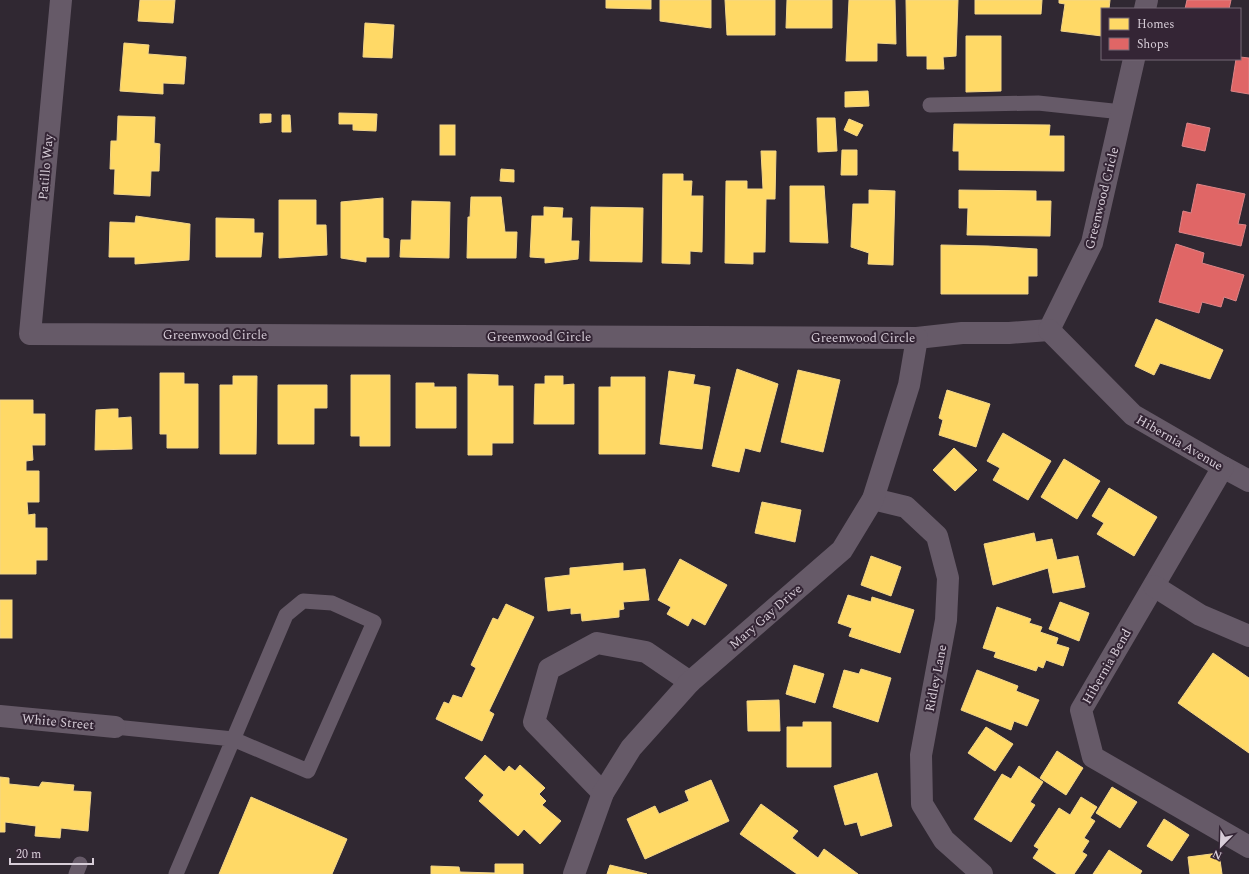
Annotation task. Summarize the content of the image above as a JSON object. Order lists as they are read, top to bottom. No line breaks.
{"streets":{"street":["Patillo Way","Greenwood Cricle","Greenwood Circle","Hibernia Avenue","Mary Gay Drive","Hibernia Bend","Ridley Lane","White Street"]},"crossings":[["Patillo Way","Greenwood Circle"],["Greenwood Cricle","Greenwood Circle"],["Greenwood Cricle","Hibernia Avenue"],["Greenwood Circle","Hibernia Avenue"],["Greenwood Circle","Mary Gay Drive"],["Hibernia Avenue","Hibernia Bend"],["Mary Gay Drive","Ridley Lane"]],"legend":["Homes","Shops"],"scale_bar":"20 m","north":"bottom left"}
